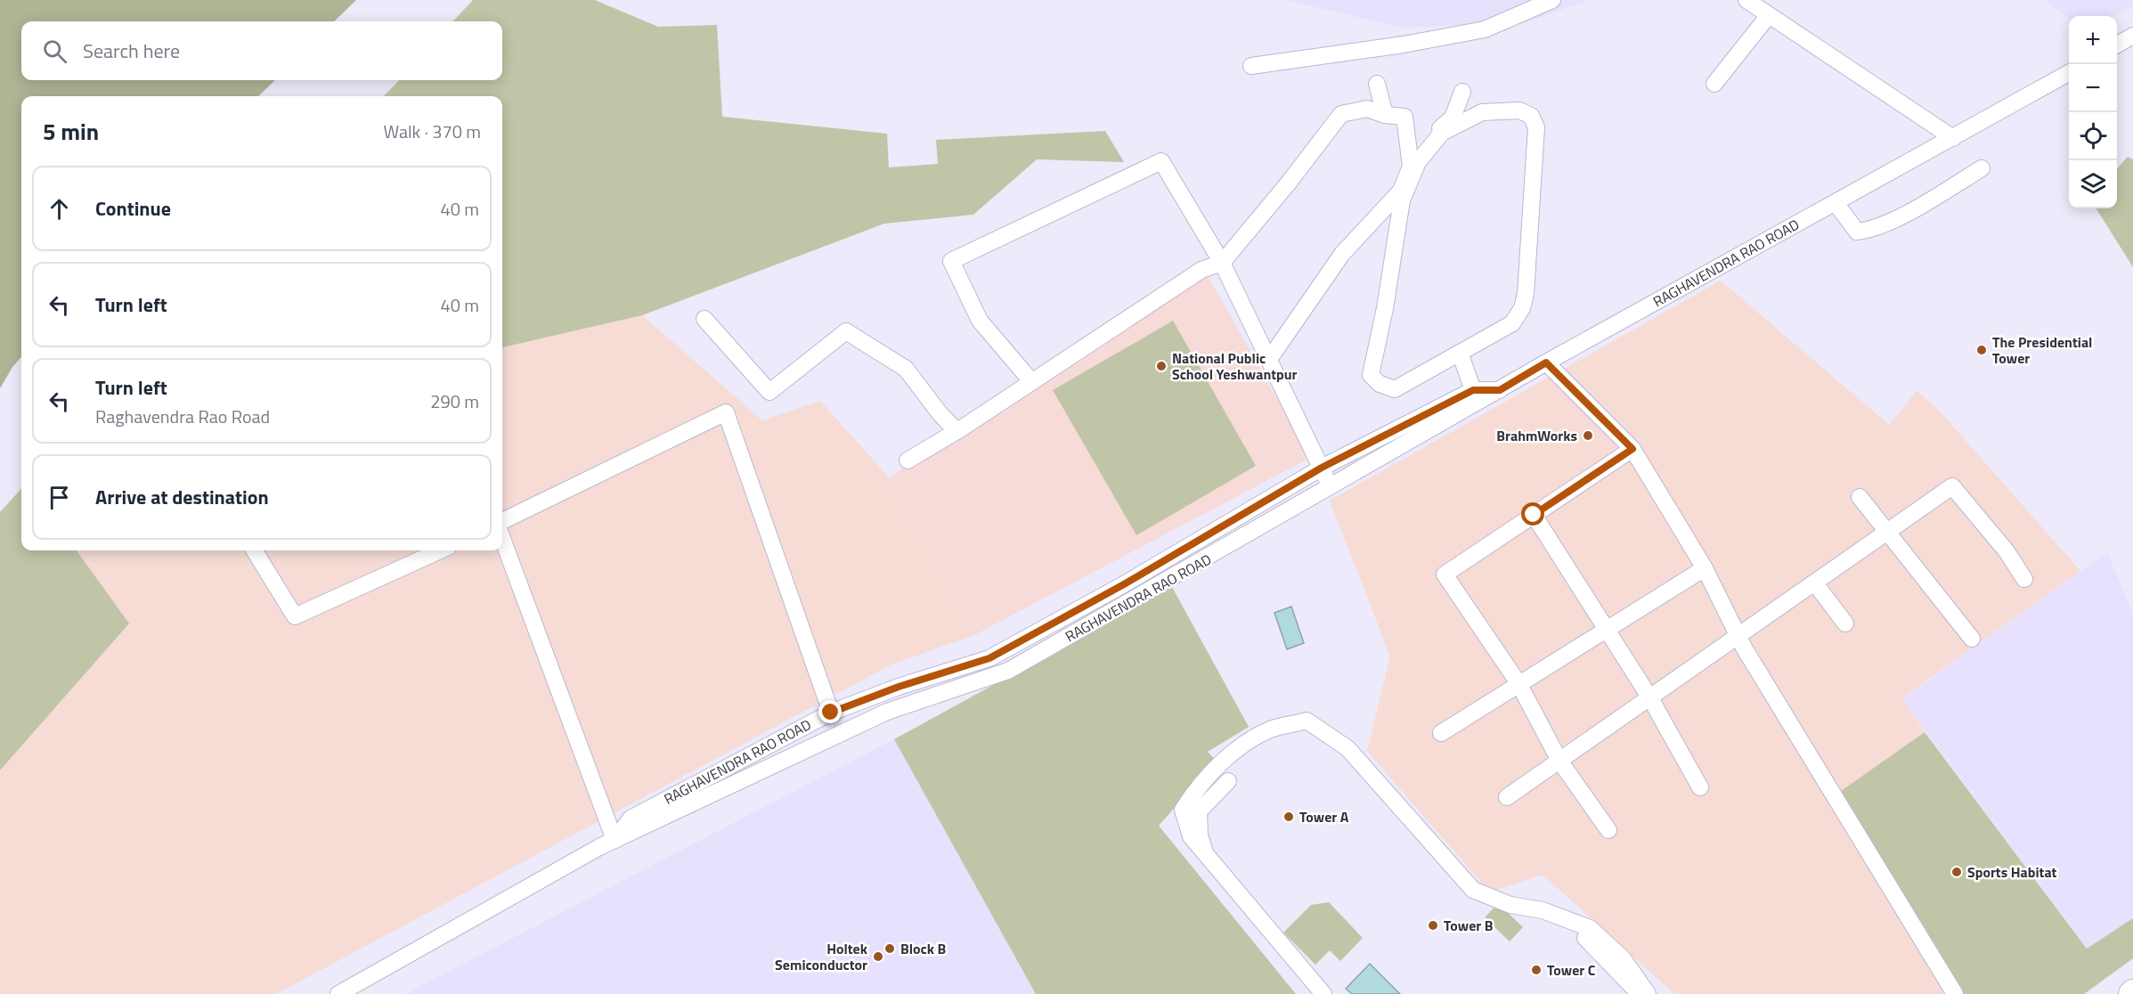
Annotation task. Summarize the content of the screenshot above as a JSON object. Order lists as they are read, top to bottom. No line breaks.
{"streets":{"street":["RAGHAVENDRA RAO ROAD"]},"places":["The Presidential Tower","National Public School Yeshwantpur","BrahmWorks","Tower A","Sports Habitat","Tower B","Block B","Holtek Semiconductor","Tower C"],"page":{"map_buttons":["+","−"],"search":"Search here","heading":["5 min","Walk · 370 m"],"list":[["Continue","40 m"],["Turn left","40 m"],["Turn left","Raghavendra Rao Road","290 m"],"Arrive at destination"]}}
